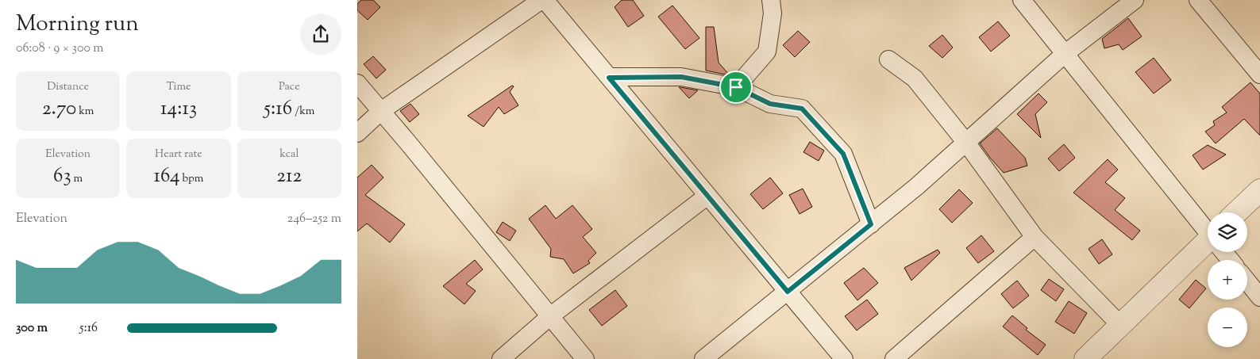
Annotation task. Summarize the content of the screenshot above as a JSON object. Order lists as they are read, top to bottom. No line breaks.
{"page":{"heading":["Morning run","06:08 · 9 × 300 m"],"stats":[["Distance","2.70 km"],["Time","14:13"],["Pace","5:16 /km"],["Elevation","63 m"],["Heart rate","164 bpm"],["kcal","212"]],"chart":["Elevation","246–252 m"],"map_buttons":["+","−"],"list":[{"name":"300 m","note":"5:16"}]}}
